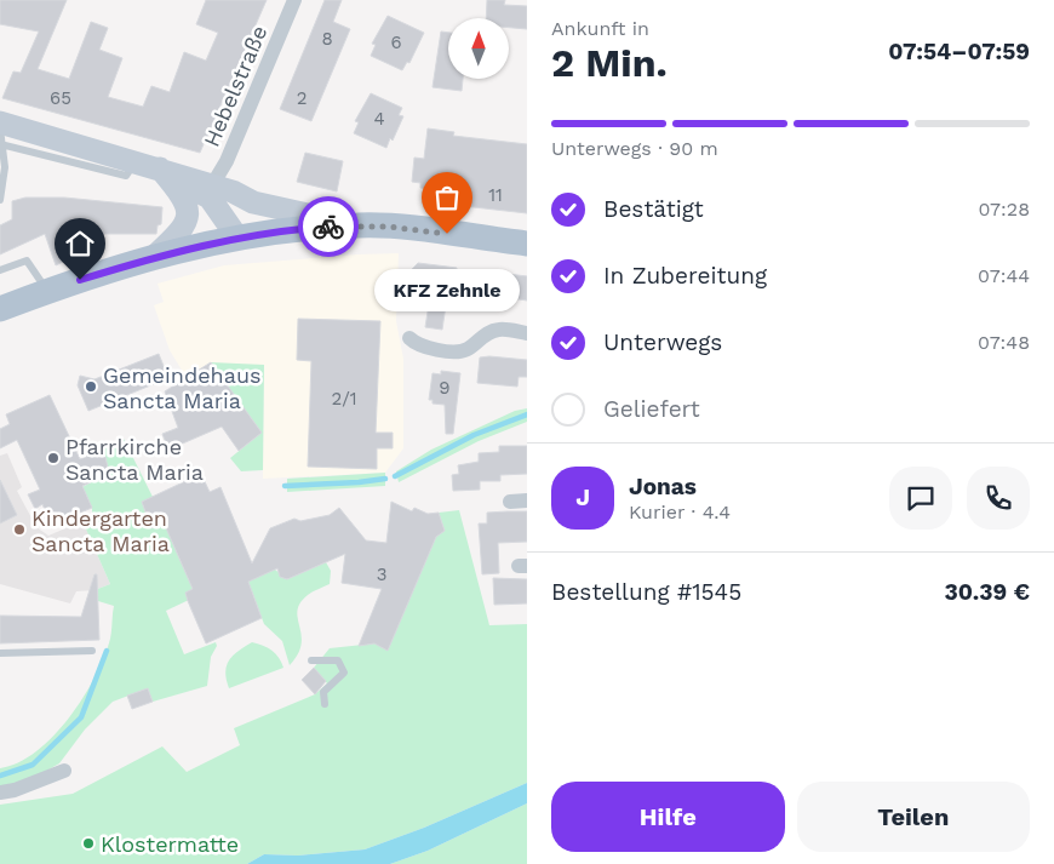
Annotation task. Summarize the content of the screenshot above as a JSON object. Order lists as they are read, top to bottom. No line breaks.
{"streets":{"street":["Hebelstraße"]},"places":["KFZ Zehnle","Gemeindehaus Sancta Maria","Pfarrkirche Sancta Maria","Kindergarten Sancta Maria","Klostermatte"],"house_numbers":["8","6","65","2","4","11","9","2/1","3"],"north":"top","page":{"heading":["2 Min.","Ankunft in","07:54–07:59"],"panel":["Jonas","Kurier · 4.4","Bestellung #1545","30.39 €"],"bar":"Unterwegs · 90 m","list":[["Bestätigt","07:28"],["In Zubereitung","07:44"],["Unterwegs","07:48"],"Geliefert"],"bubble":"KFZ Zehnle","round":"J","buttons":["Hilfe","Teilen"]}}
